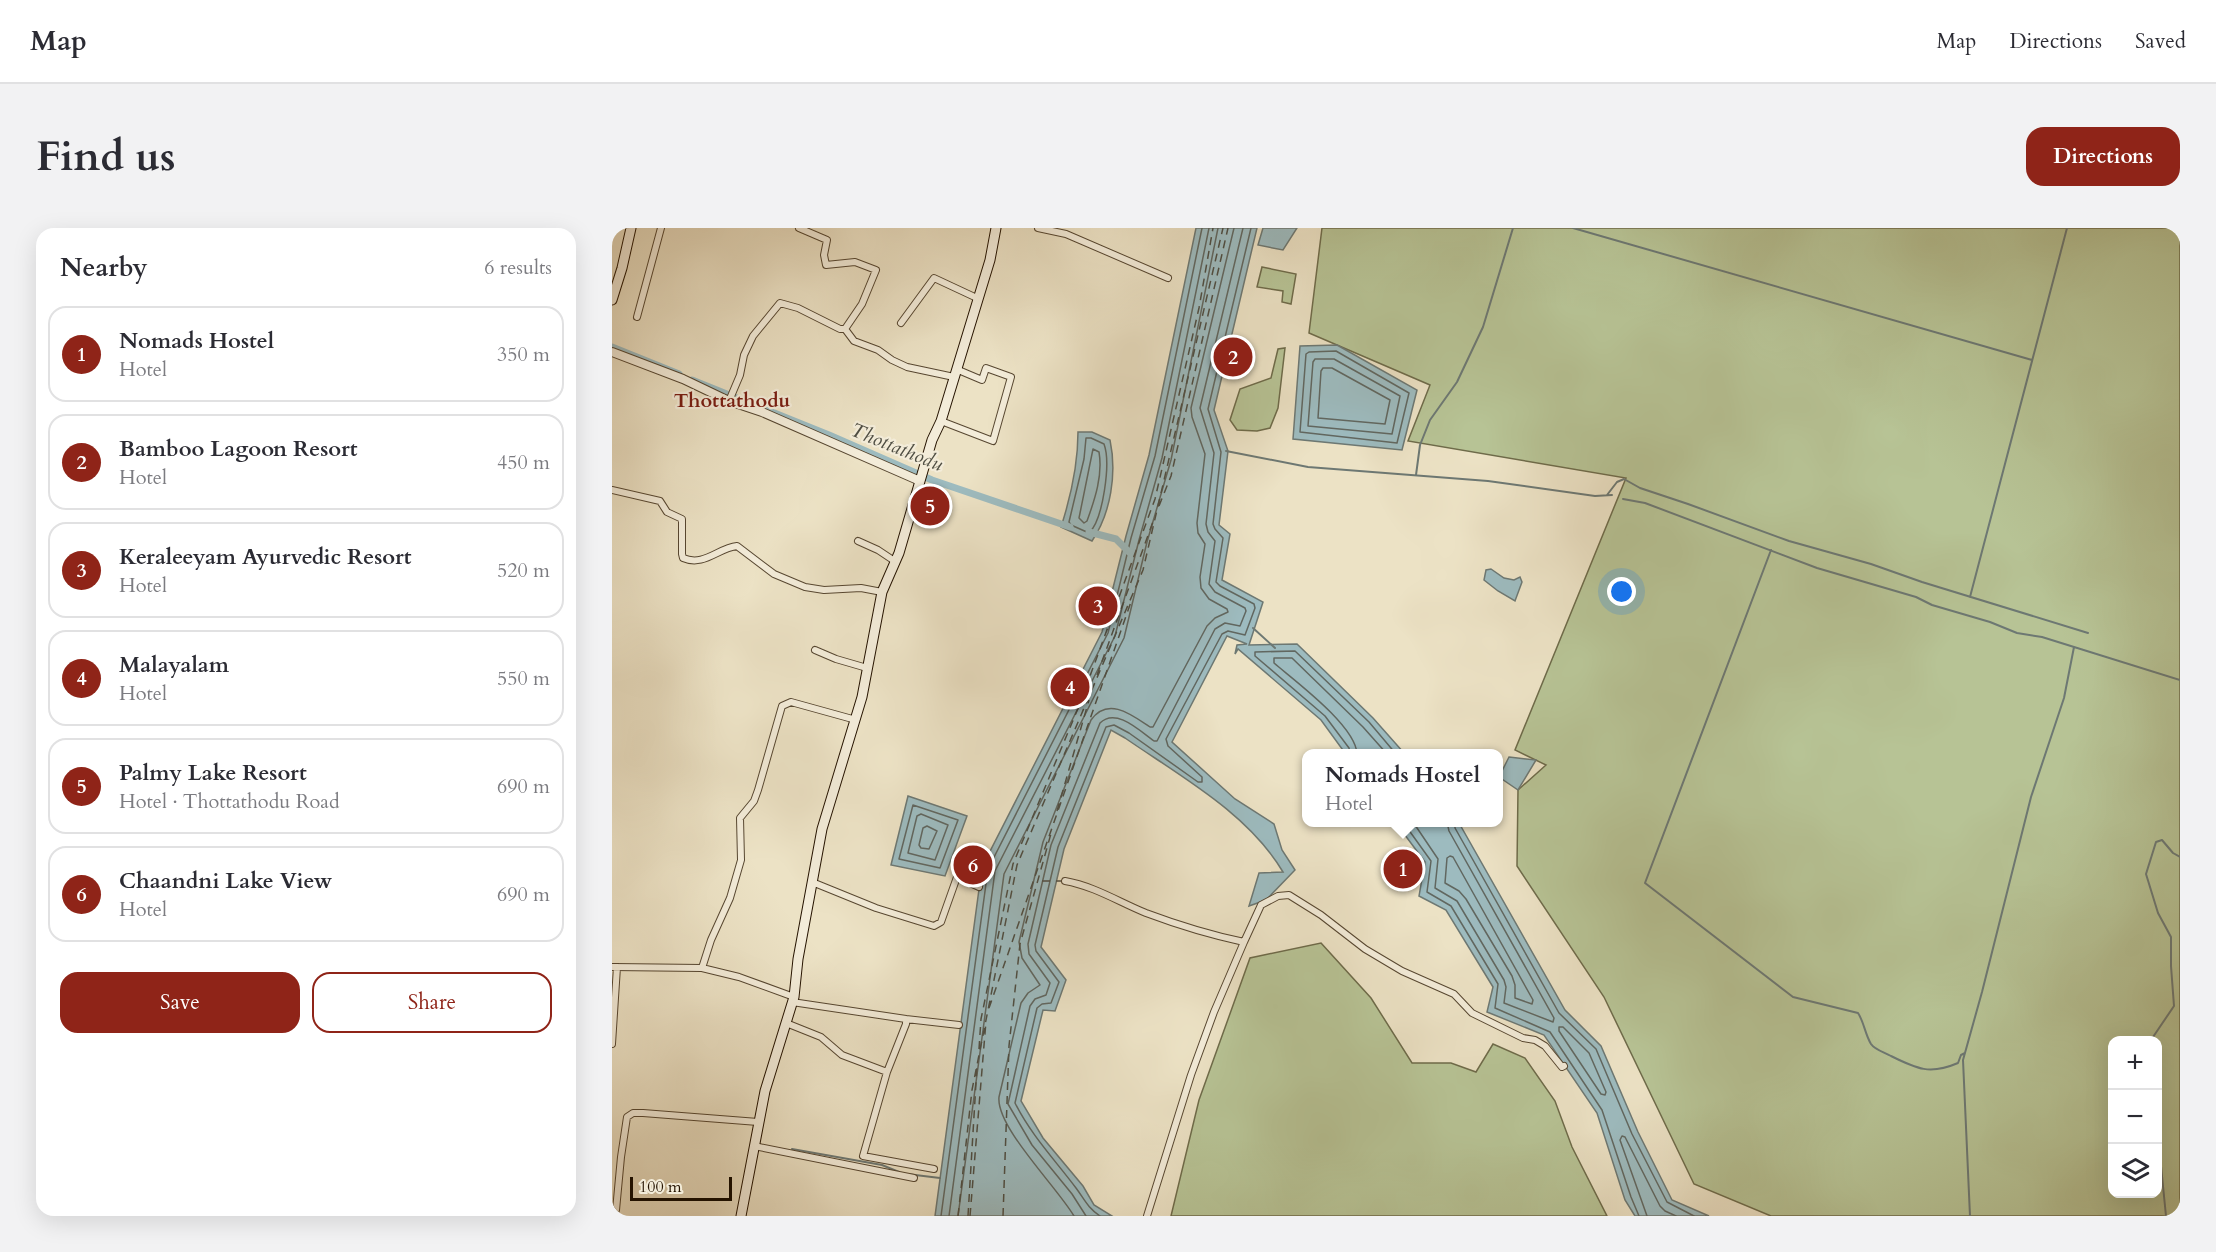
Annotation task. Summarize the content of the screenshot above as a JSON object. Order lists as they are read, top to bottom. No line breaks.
{"districts":["Thottathodu"],"water":["Thottathodu"],"scale_bar":"100 m","page":{"header":"Map","nav":["Map","Directions","Saved"],"buttons":["Directions",["Save","Share"]],"title":"Find us","heading":["Nearby","6 results"],"list":[{"mark":"1","name":"Nomads Hostel","note":"Hotel","value":"350 m"},{"mark":"2","name":"Bamboo Lagoon Resort","note":"Hotel","value":"450 m"},{"mark":"3","name":"Keraleeyam Ayurvedic Resort","note":"Hotel","value":"520 m"},{"mark":"4","name":"Malayalam","note":"Hotel","value":"550 m"},{"mark":"5","name":"Palmy Lake Resort","note":"Hotel · Thottathodu Road","value":"690 m"},{"mark":"6","name":"Chaandni Lake View","note":"Hotel","value":"690 m"}],"pins":["2","5","3","4","6","1"],"popup":["Nomads Hostel","Hotel"],"map_buttons":["+","−"],"scale":"100 m"}}
